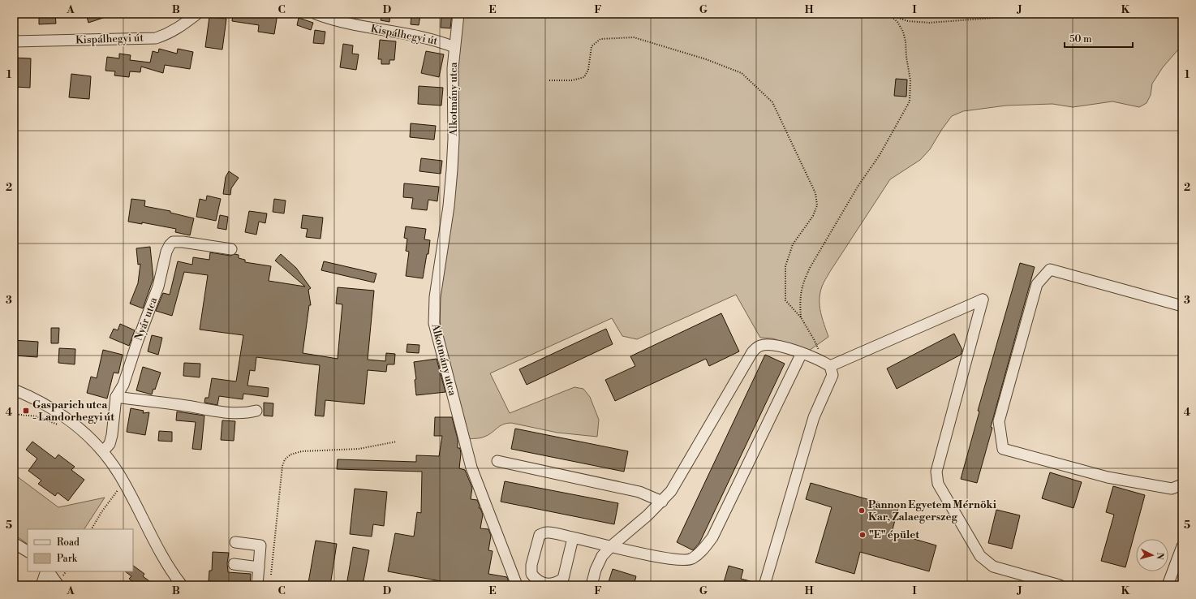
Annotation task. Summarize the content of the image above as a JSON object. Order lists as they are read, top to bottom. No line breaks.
{"streets":{"street":["Kispálhegyi út","Alkotmány utca","Nyár utca"]},"crossings":[["Kispálhegyi út","Alkotmány utca"]],"places":{"transit":["Gasparich utca - Landorhegyi út"],"other":["Pannon Egyetem Mérnöki Kar, Zalaegerszeg","\"E\" épület"]},"legend":["Road","Park"],"scale_bar":"50 m","north":"right","grid":{"columns":["A","B","C","D","E","F","G","H","I","J","K"],"rows":["1","2","3","4","5"]}}
